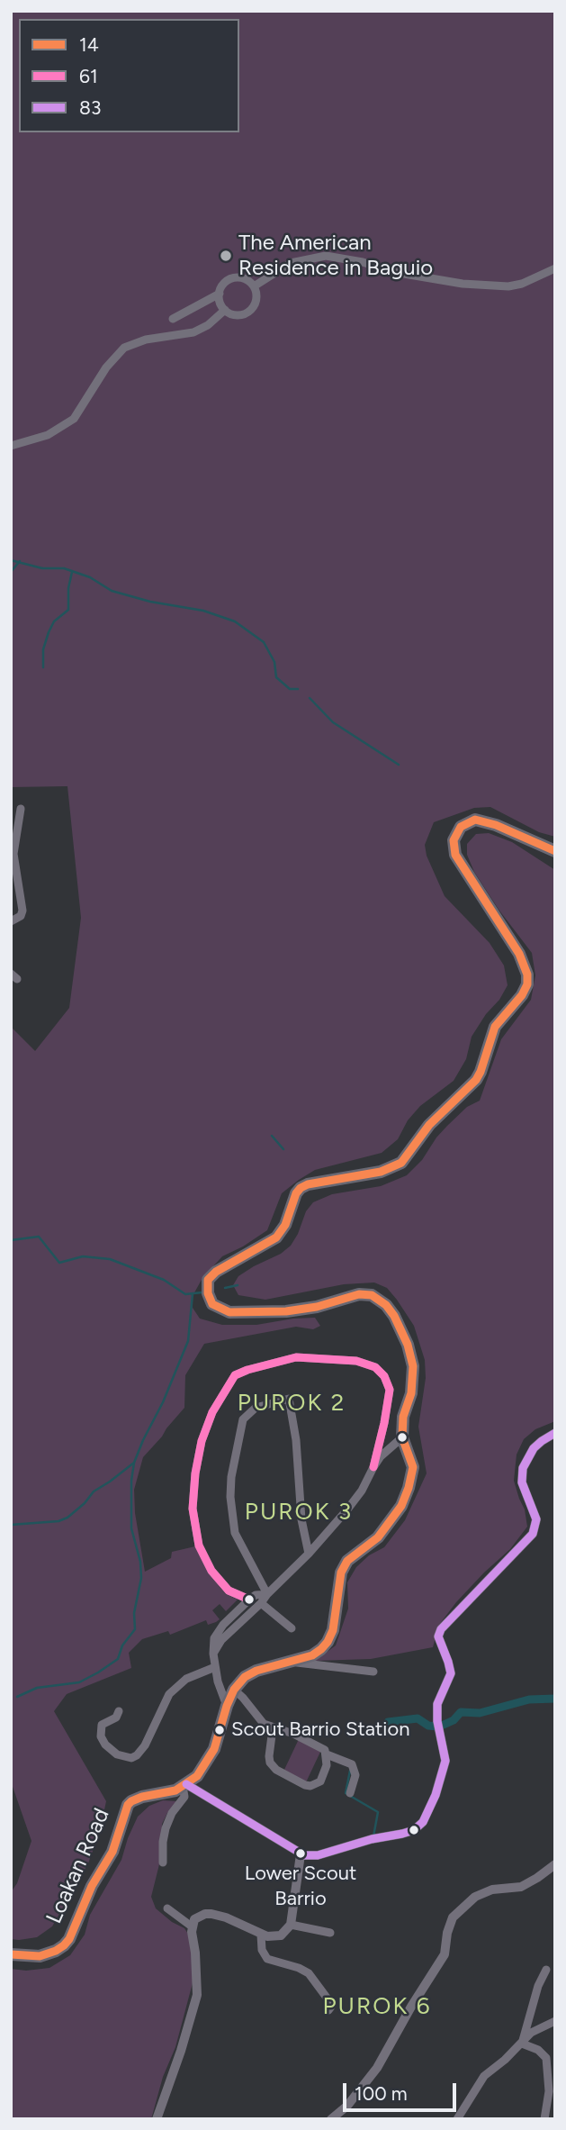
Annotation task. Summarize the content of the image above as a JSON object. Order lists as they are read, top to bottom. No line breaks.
{"streets":{"main road":["Loakan Road"]},"districts":["PUROK 2","PUROK 3","PUROK 6"],"places":["The American Residence in Baguio","Scout Barrio Station","Lower Scout Barrio"],"lines":["transit line 14","transit line 61","transit line 83"],"legend":["14","61","83"],"scale_bar":"100 m"}
